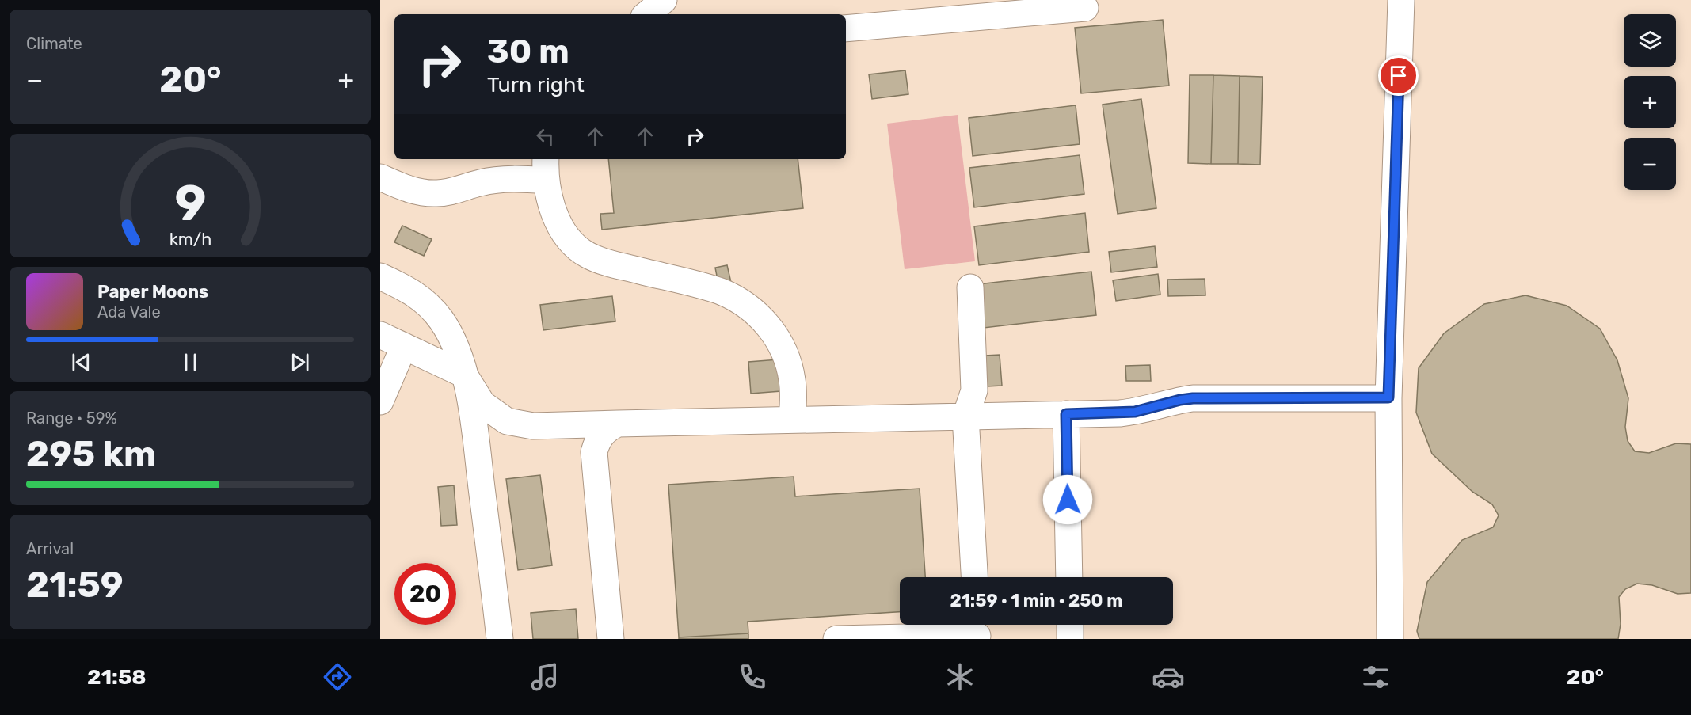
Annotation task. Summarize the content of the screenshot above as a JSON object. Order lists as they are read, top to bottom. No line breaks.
{"page":{"tile":["Climate",["Range · 59%","295 km"],["Arrival","21:59"]],"map_buttons":["+","−"],"turn":["30 m","Turn right"],"heat":["−","20°","+"],"song":["Paper Moons","Ada Vale"],"limit":"20","trip":"21:59 · 1 min · 250 m","tabs":["21:58","20°"],"gauge":["9","km/h"]}}
